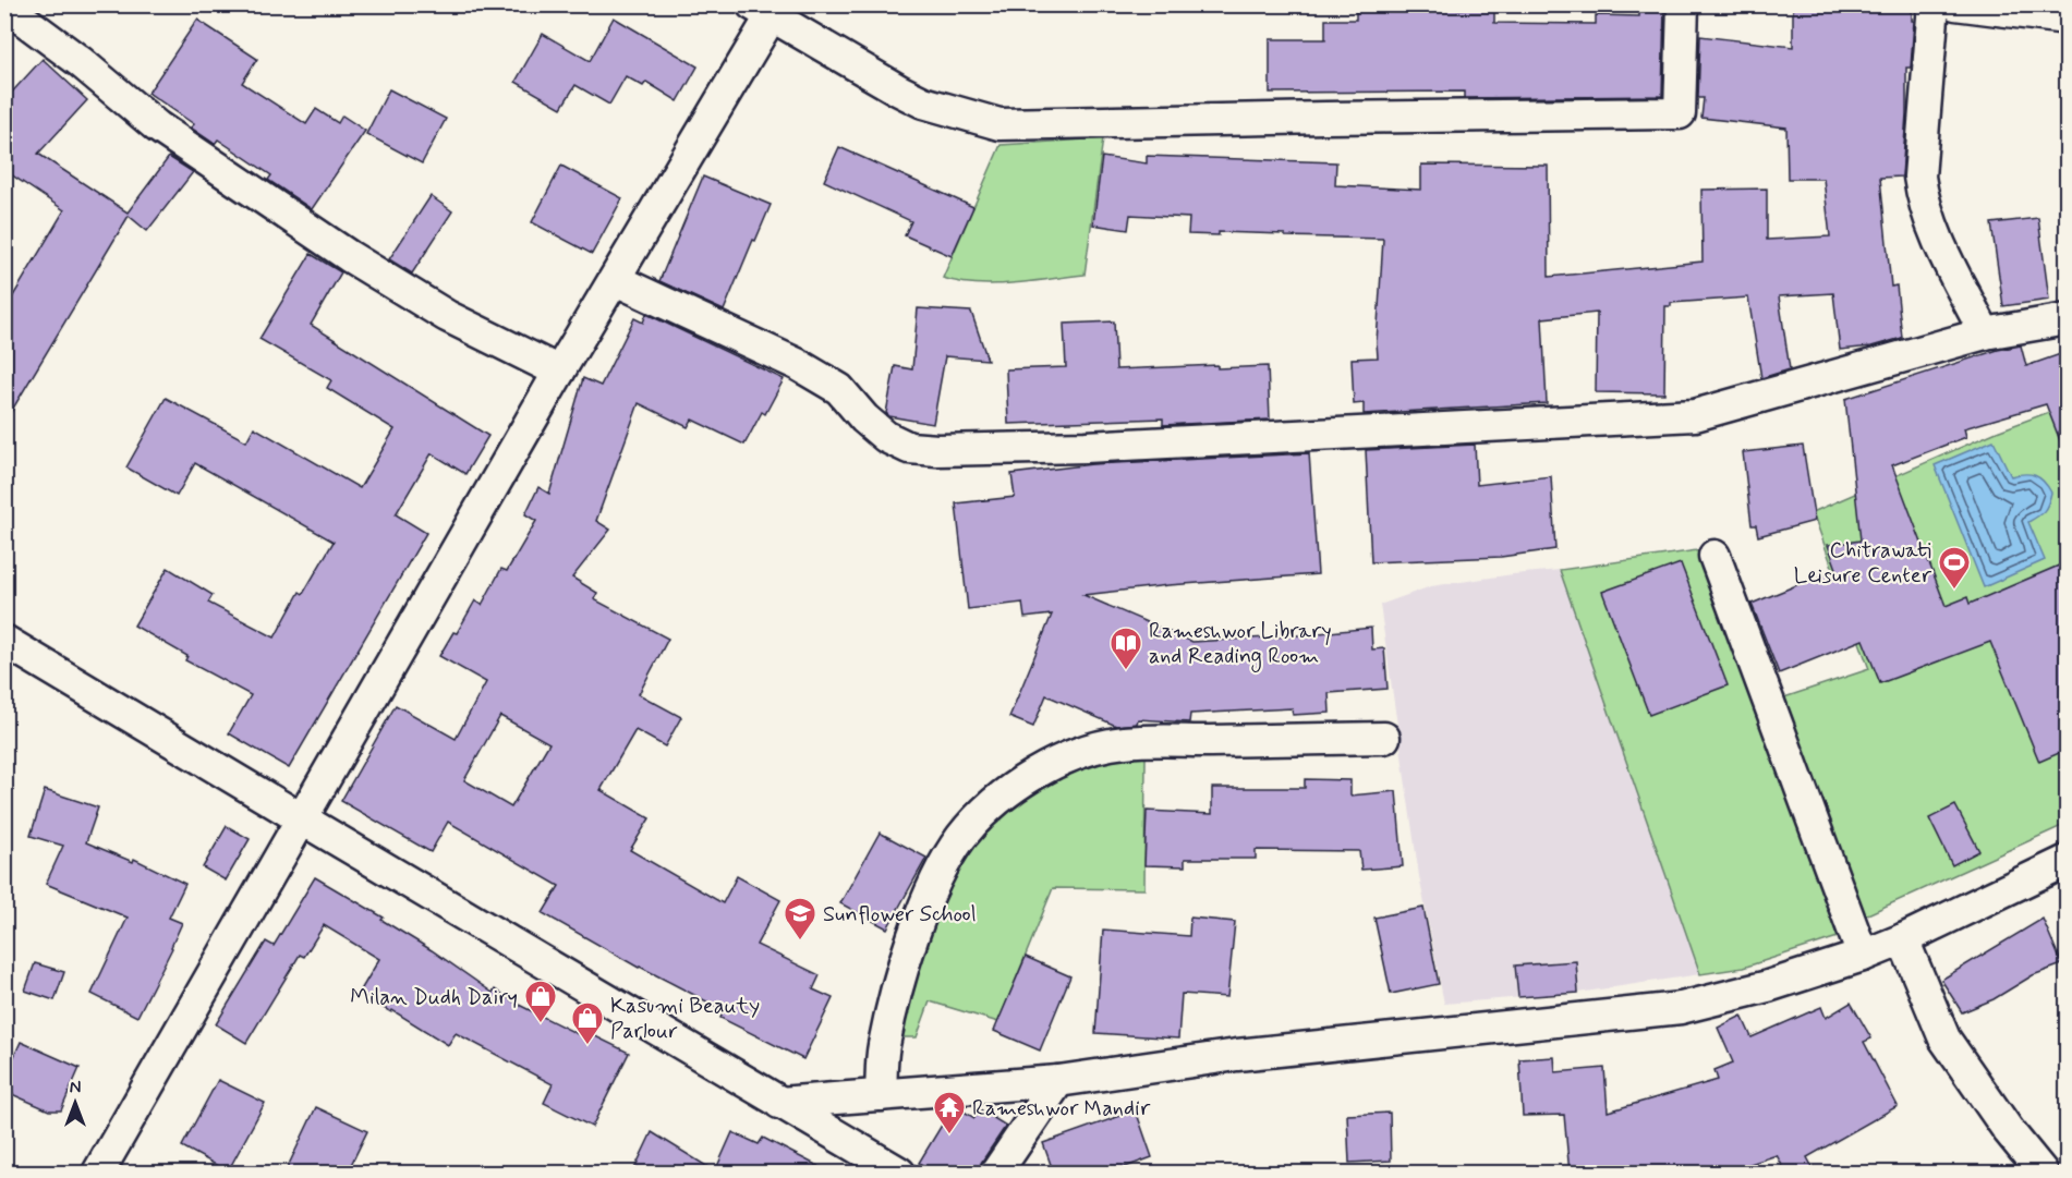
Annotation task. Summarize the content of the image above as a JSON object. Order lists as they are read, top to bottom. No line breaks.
{"places":{"sports":["Chitrawati Leisure Center"],"library":["Rameshwor Library and Reading Room"],"school or university":["Sunflower School"],"shop":["Milan Dudh Dairy","Kasumi Beauty Parlour"],"temple":["Rameshwor Mandir"]},"north":"top"}
